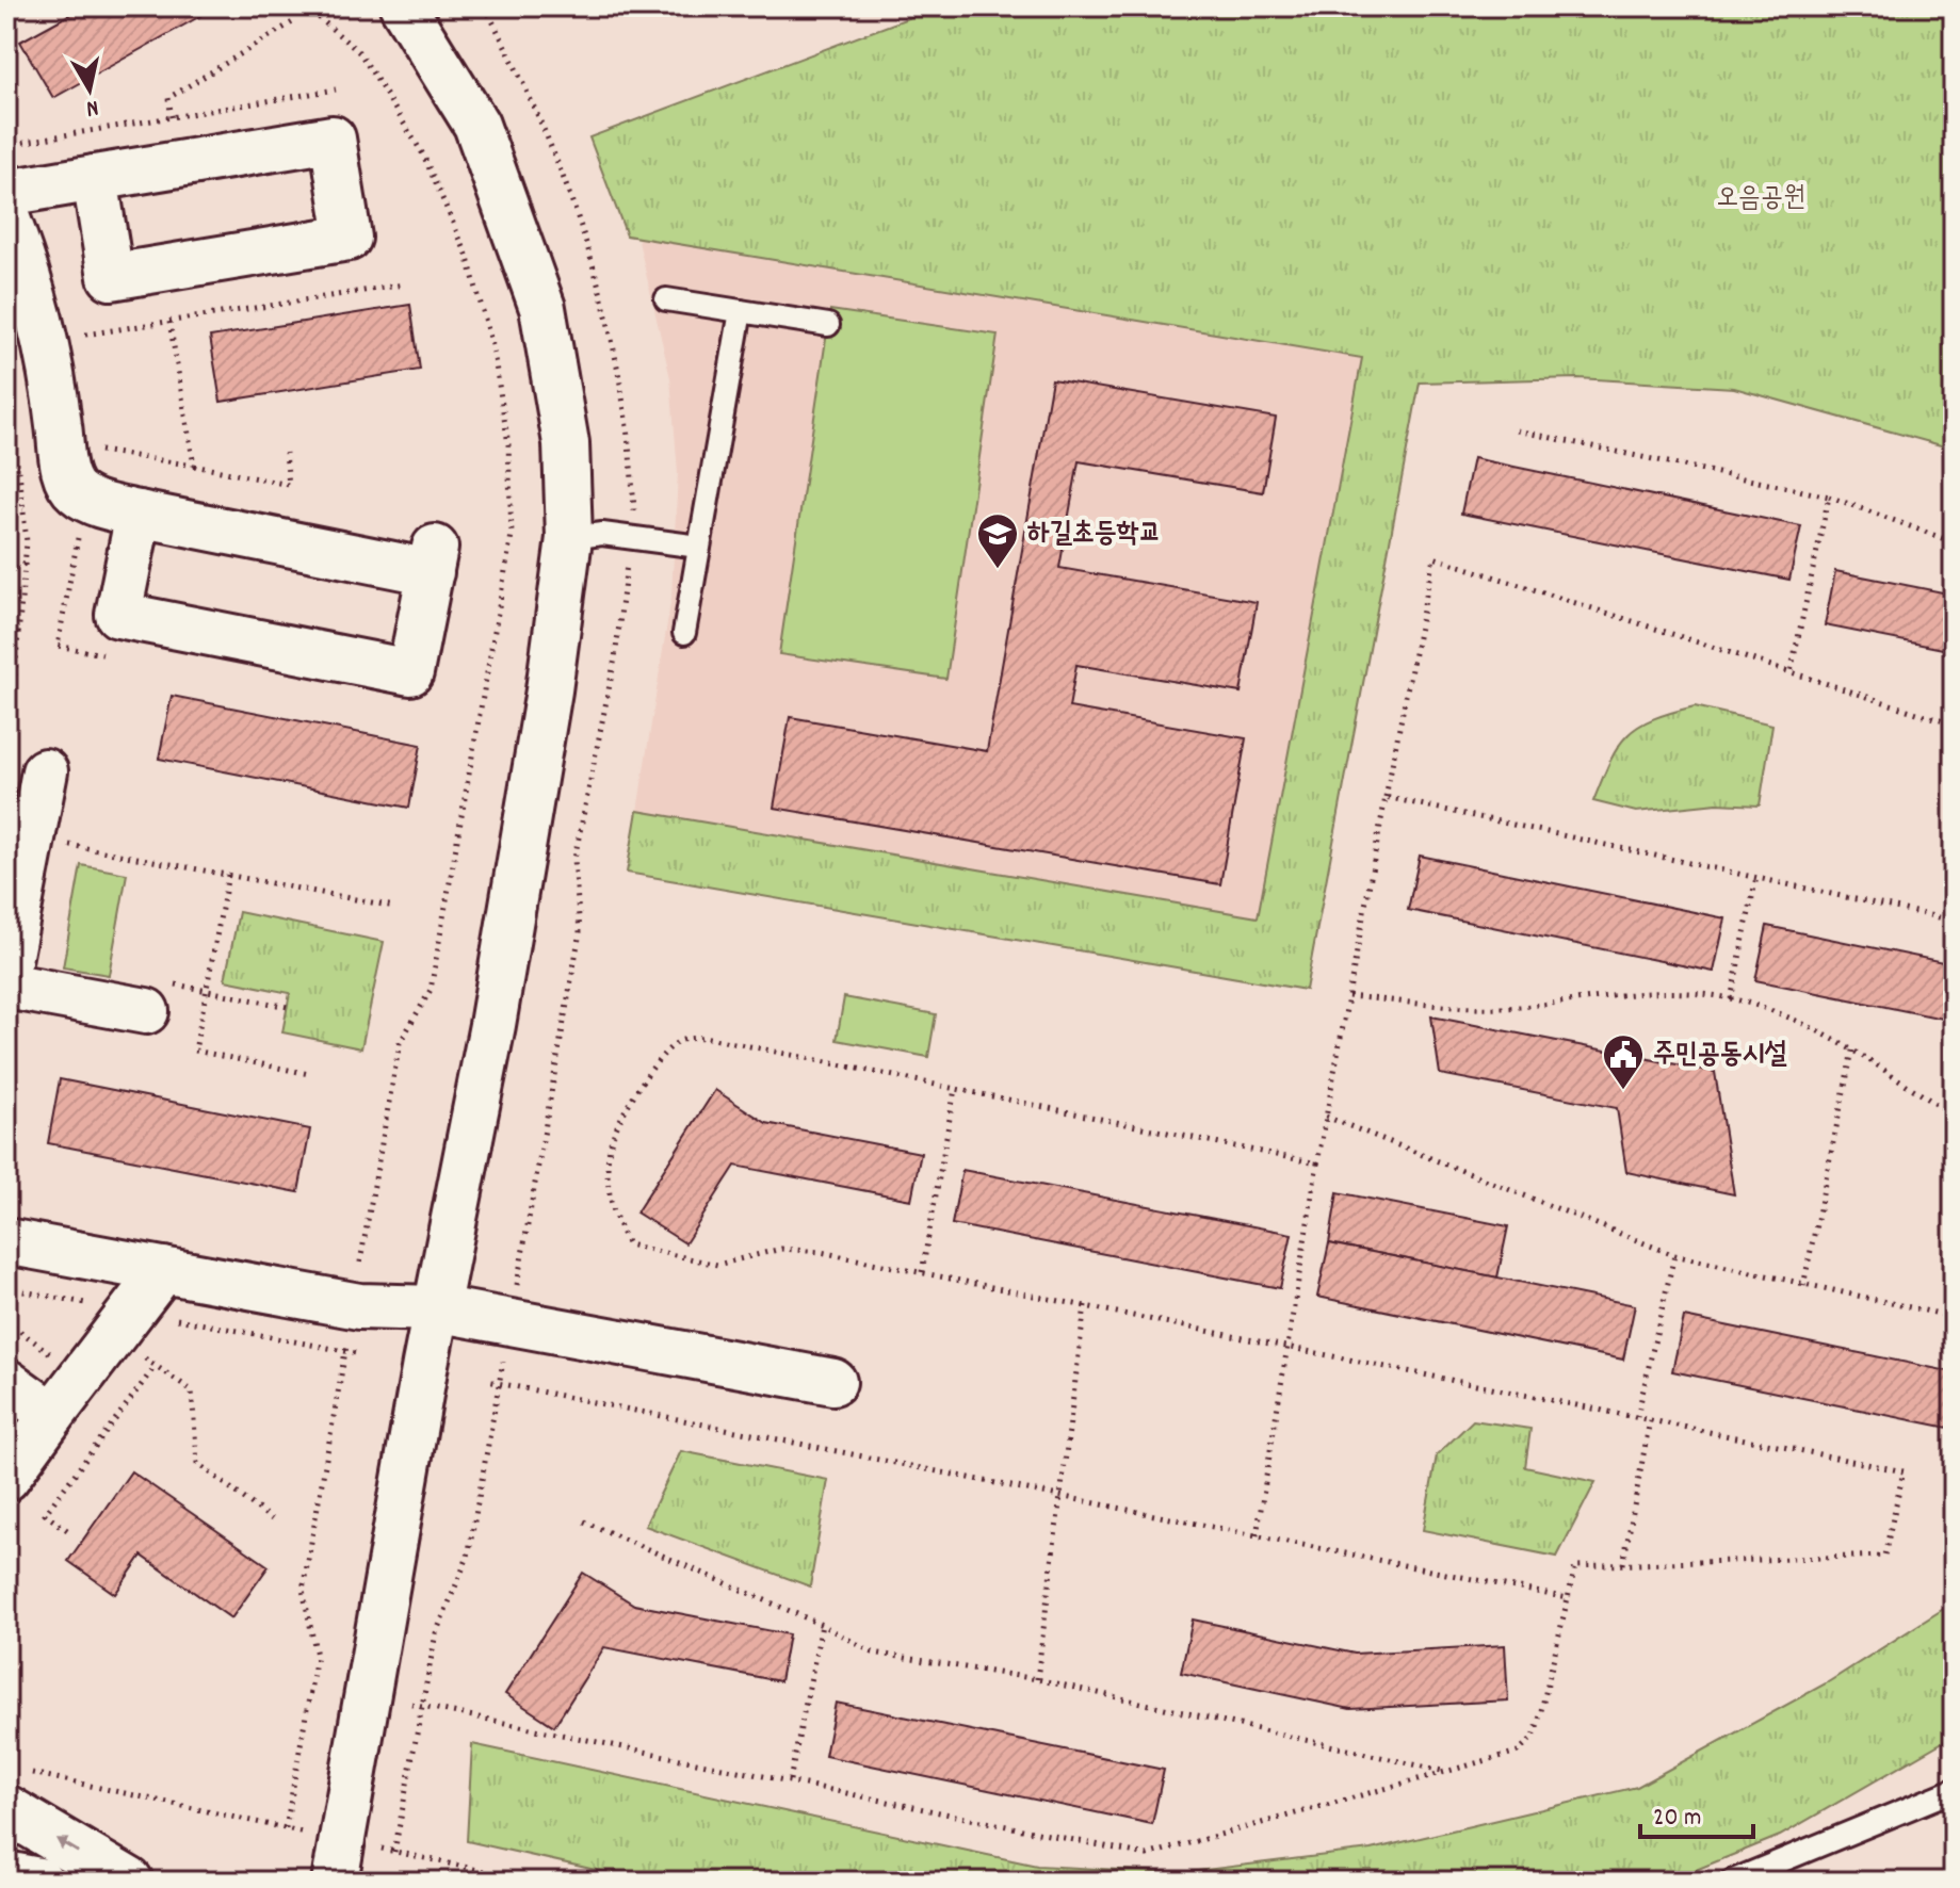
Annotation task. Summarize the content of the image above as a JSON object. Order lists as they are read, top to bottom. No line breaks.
{"parks":["오음공원"],"places":{"school or university":["하길초등학교"],"public building":["주민공동시설"]},"scale_bar":"20 m","north":"bottom"}
